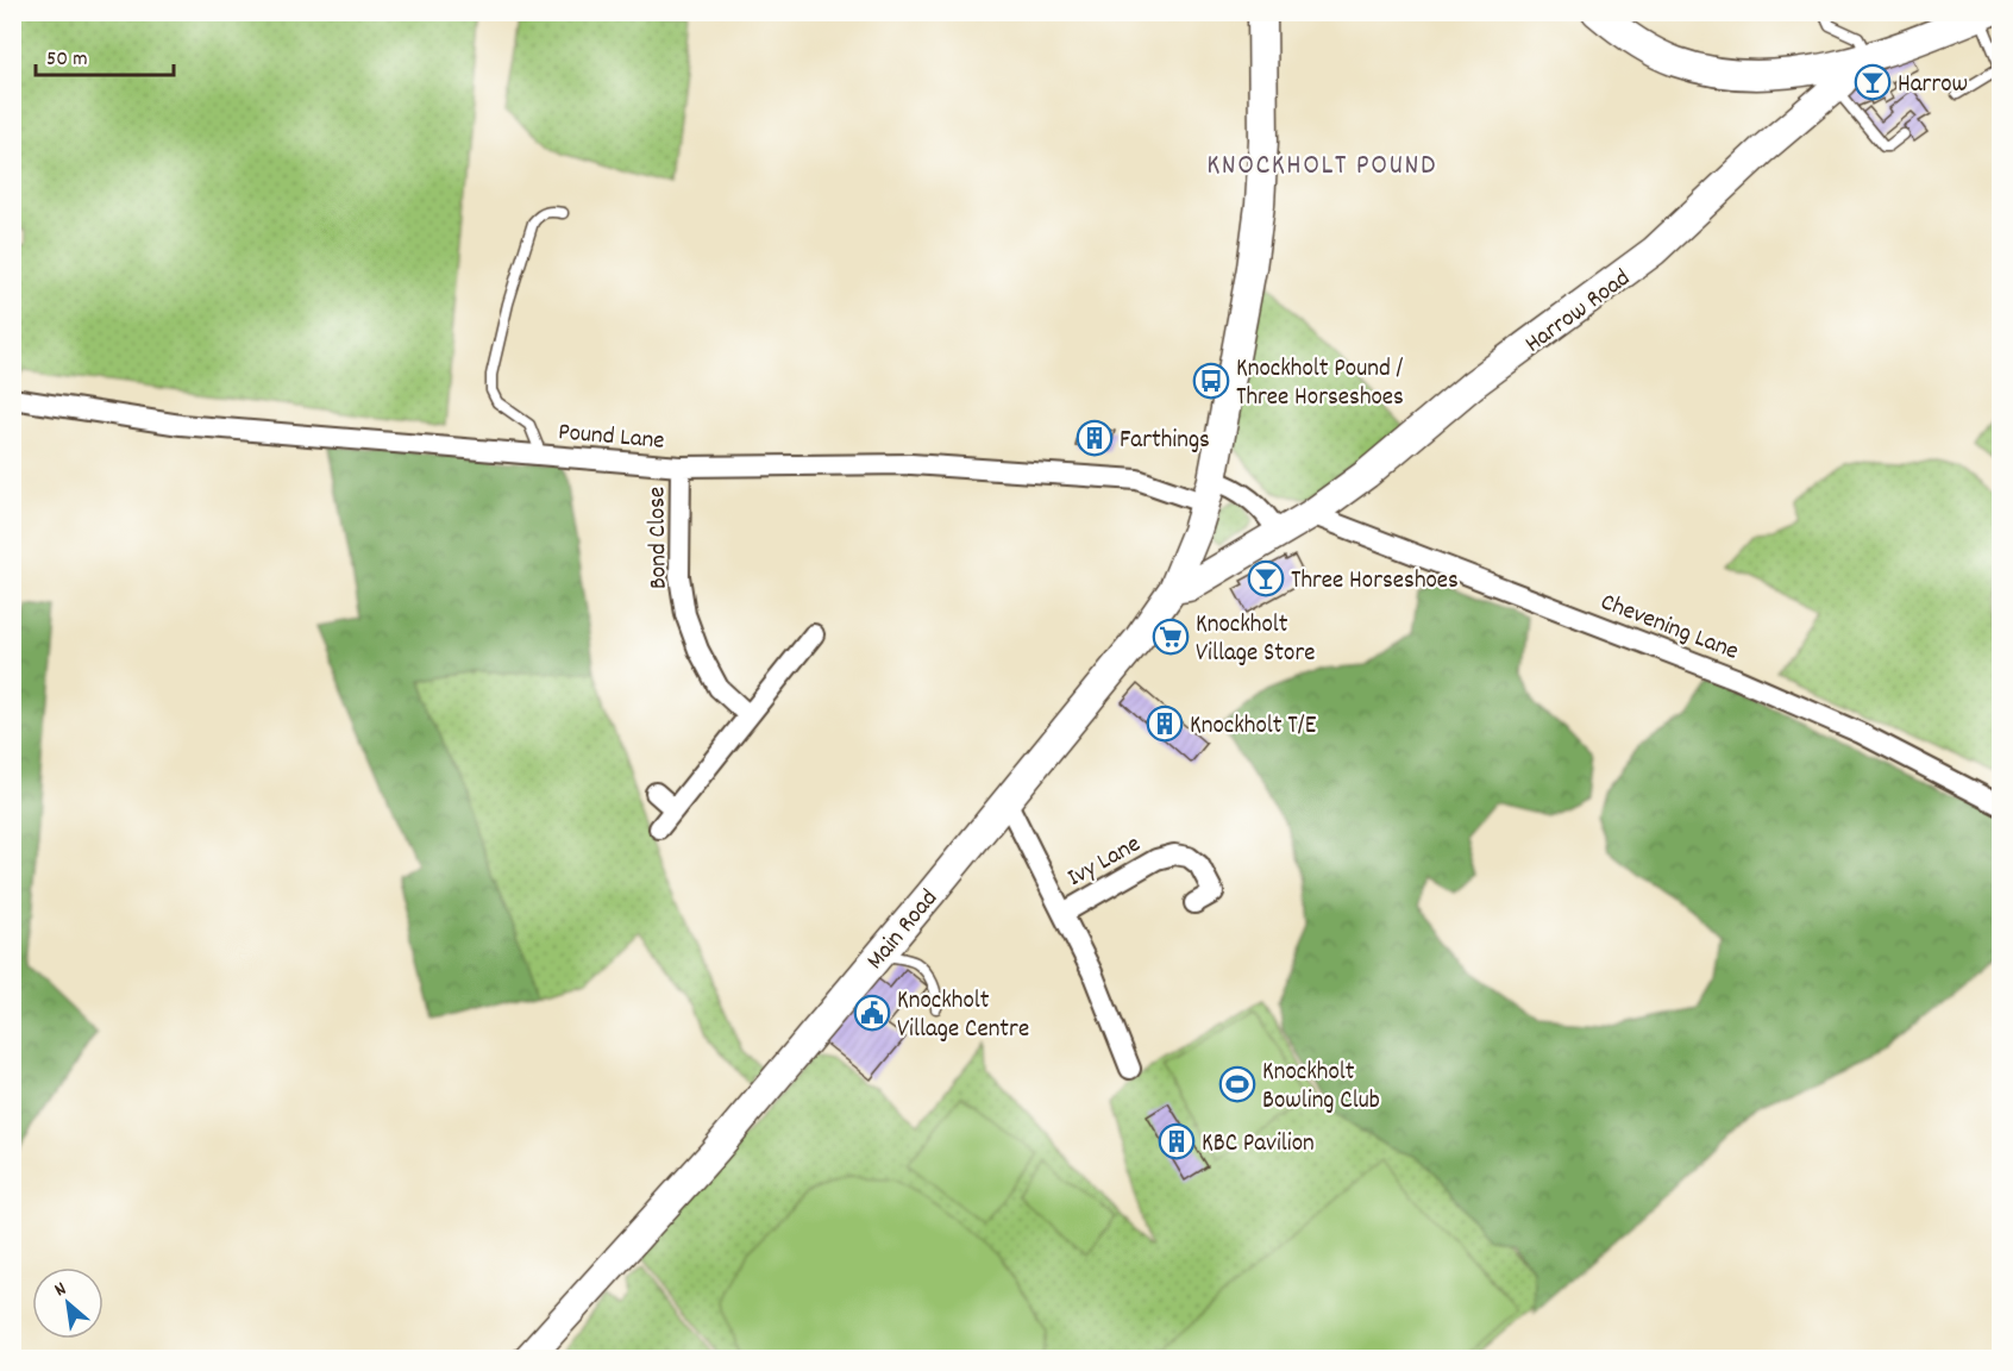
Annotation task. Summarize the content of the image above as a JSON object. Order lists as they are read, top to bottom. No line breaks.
{"streets":{"street":["Harrow Road","Pound Lane","Bond Close","Chevening Lane","Ivy Lane","Main Road"]},"crossings":[["Harrow Road","Pound Lane"],["Harrow Road","Chevening Lane"],["Harrow Road","Main Road"],["Pound Lane","Bond Close"],["Pound Lane","Main Road"],["Ivy Lane","Main Road"]],"districts":["KNOCKHOLT POUND"],"places":{"bar":["Harrow","Three Horseshoes"],"bus stop":["Knockholt Pound / Three Horseshoes"],"building":["Farthings","Knockholt T/E","KBC Pavilion"],"supermarket":["Knockholt Village Store"],"public building":["Knockholt Village Centre"],"sports":["Knockholt Bowling Club"]},"scale_bar":"50 m","north":"top left"}
